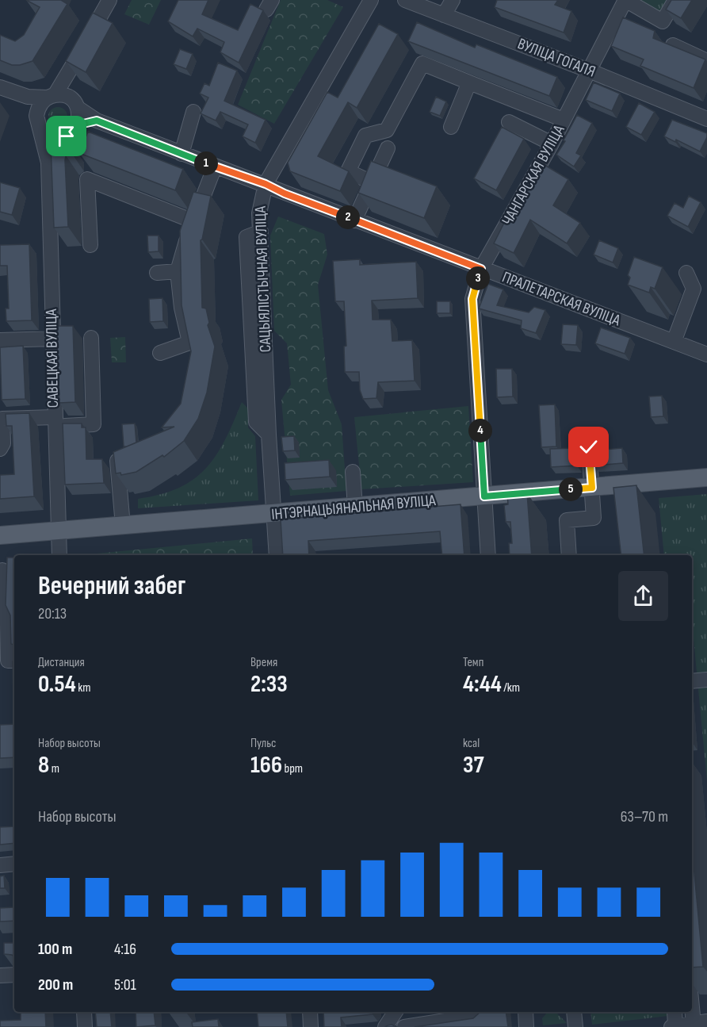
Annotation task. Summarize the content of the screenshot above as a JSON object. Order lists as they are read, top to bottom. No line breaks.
{"streets":{"main road":["ІНТЭРНАЦЫЯНАЛЬНАЯ ВУЛІЦА"],"street":["ВУЛІЦА ГОГАЛЯ","ЧАНГАРСКАЯ ВУЛІЦА","САЦЫЯЛІСТЫЧНАЯ ВУЛІЦА","ПРАЛЕТАРСКАЯ ВУЛІЦА","САВЕЦКАЯ ВУЛІЦА"]},"crossings":[["ВУЛІЦА ГОГАЛЯ","ЧАНГАРСКАЯ ВУЛІЦА"],["ЧАНГАРСКАЯ ВУЛІЦА","ПРАЛЕТАРСКАЯ ВУЛІЦА"],["ЧАНГАРСКАЯ ВУЛІЦА","ІНТЭРНАЦЫЯНАЛЬНАЯ ВУЛІЦА"],["САЦЫЯЛІСТЫЧНАЯ ВУЛІЦА","ПРАЛЕТАРСКАЯ ВУЛІЦА"],["САЦЫЯЛІСТЫЧНАЯ ВУЛІЦА","ІНТЭРНАЦЫЯНАЛЬНАЯ ВУЛІЦА"],["ПРАЛЕТАРСКАЯ ВУЛІЦА","САВЕЦКАЯ ВУЛІЦА"],["САВЕЦКАЯ ВУЛІЦА","ІНТЭРНАЦЫЯНАЛЬНАЯ ВУЛІЦА"]],"page":{"pins":["1","2","3","4","5"],"heading":["Вечерний забег","20:13"],"stats":[["Дистанция","0.54 km"],["Время","2:33"],["Темп","4:44 /km"],["Набор высоты","8 m"],["Пульс","166 bpm"],["kcal","37"]],"chart":["Набор высоты","63–70 m"],"list":[{"name":"100 m","note":"4:16"},{"name":"200 m","note":"5:01"}]}}
